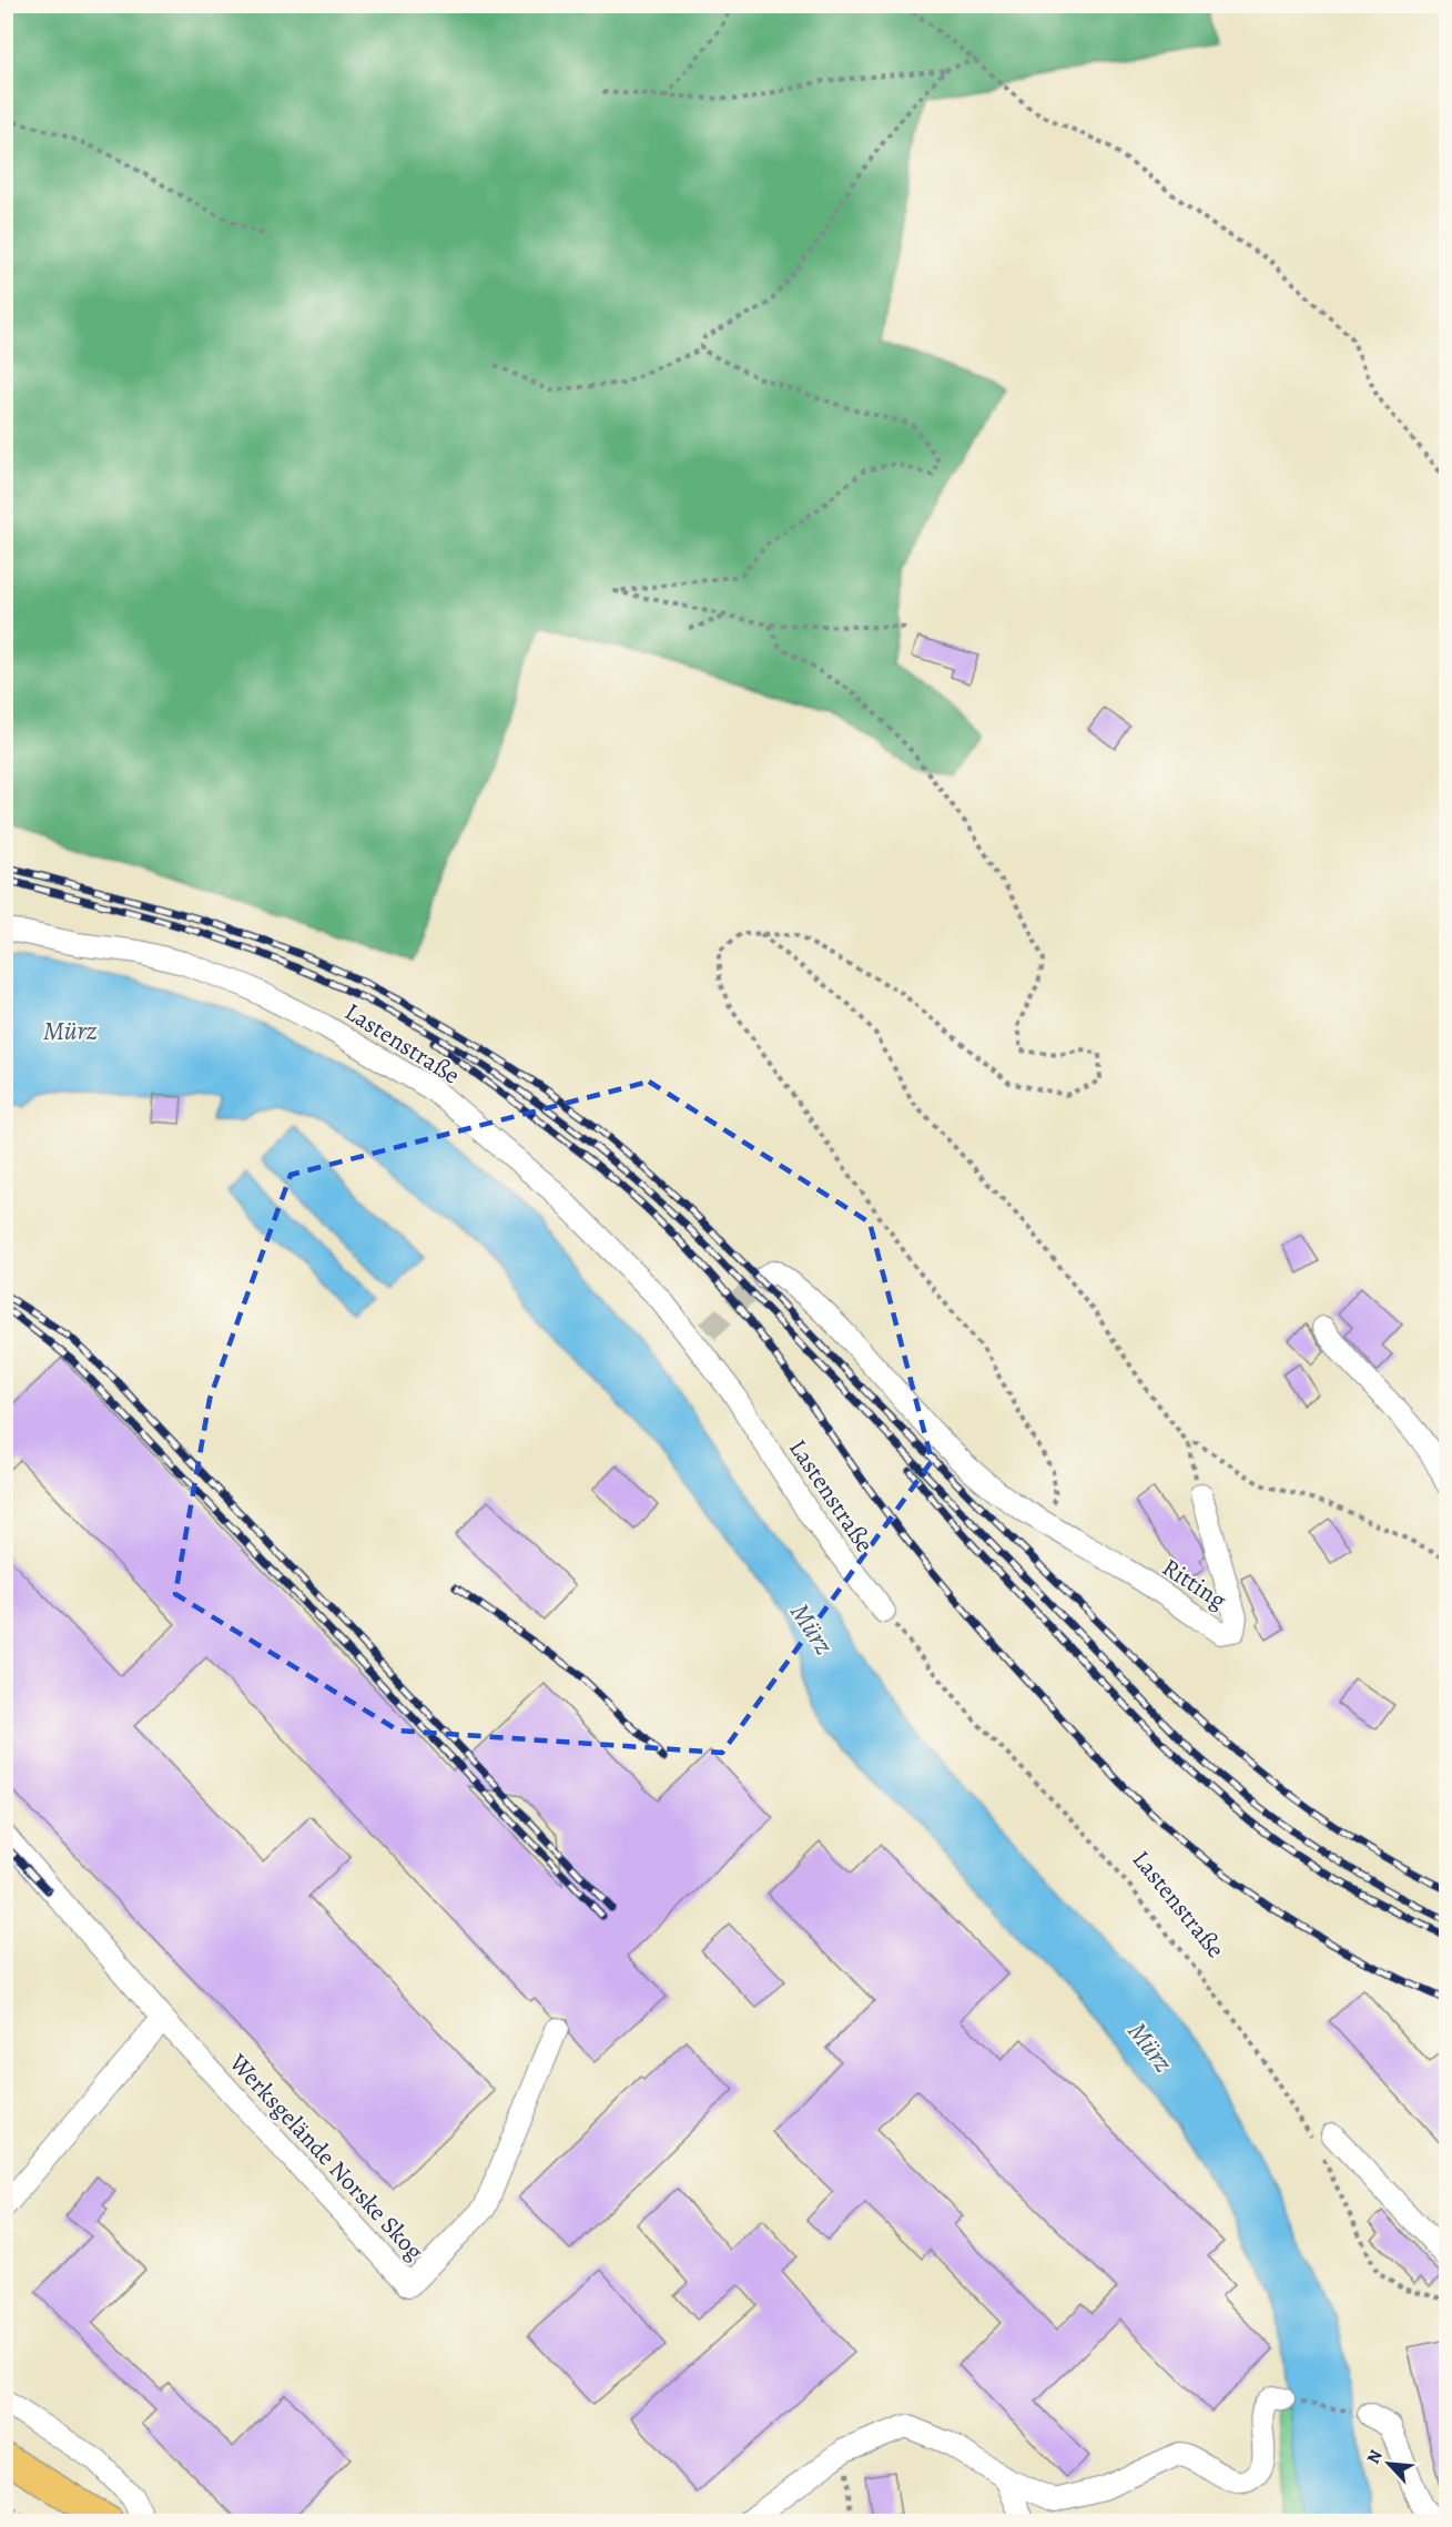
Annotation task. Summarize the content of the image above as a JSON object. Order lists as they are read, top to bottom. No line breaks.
{"streets":{"street":["Lastenstraße","Ritting","Werksgelände Norske Skog"]},"water":["Mürz"],"north":"top left"}
